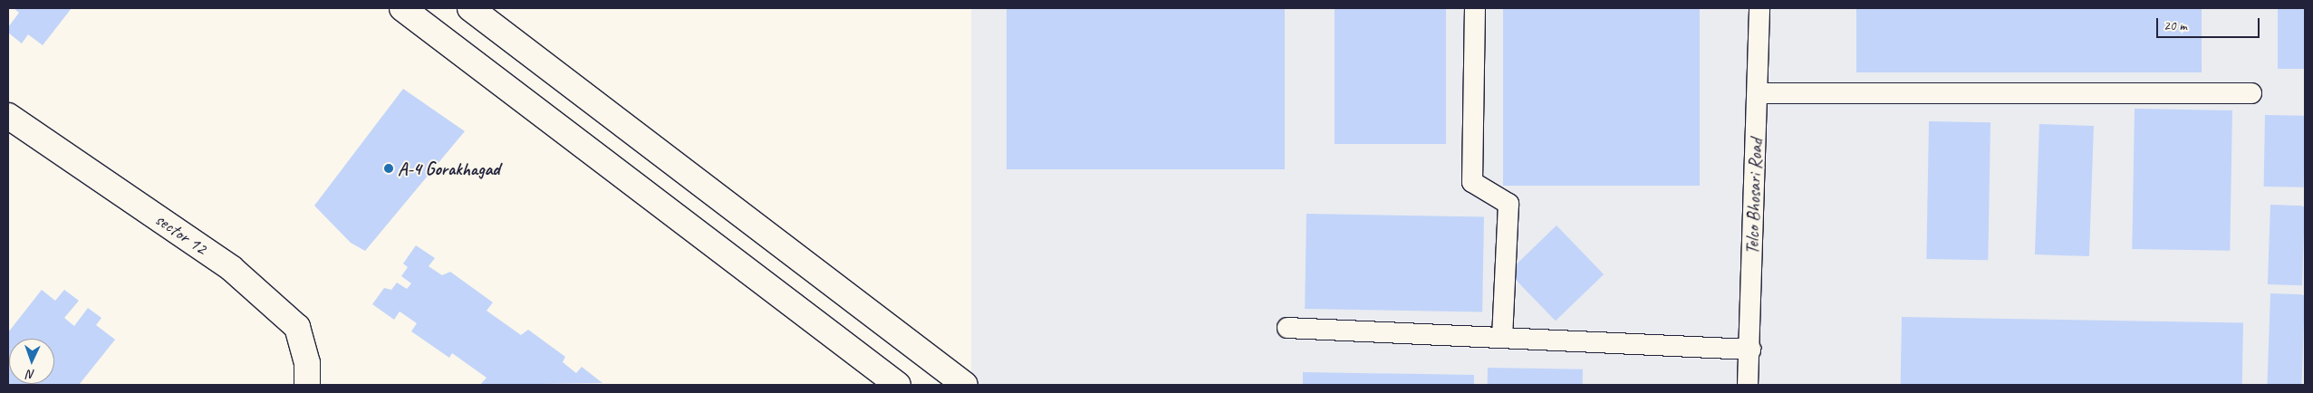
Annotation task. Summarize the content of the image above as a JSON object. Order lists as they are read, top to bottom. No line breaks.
{"streets":{"street":["sector 12"],"lane":["Telco Bhosari Road"]},"places":["A-4 Gorakhagad"],"scale_bar":"20 m","north":"bottom"}
